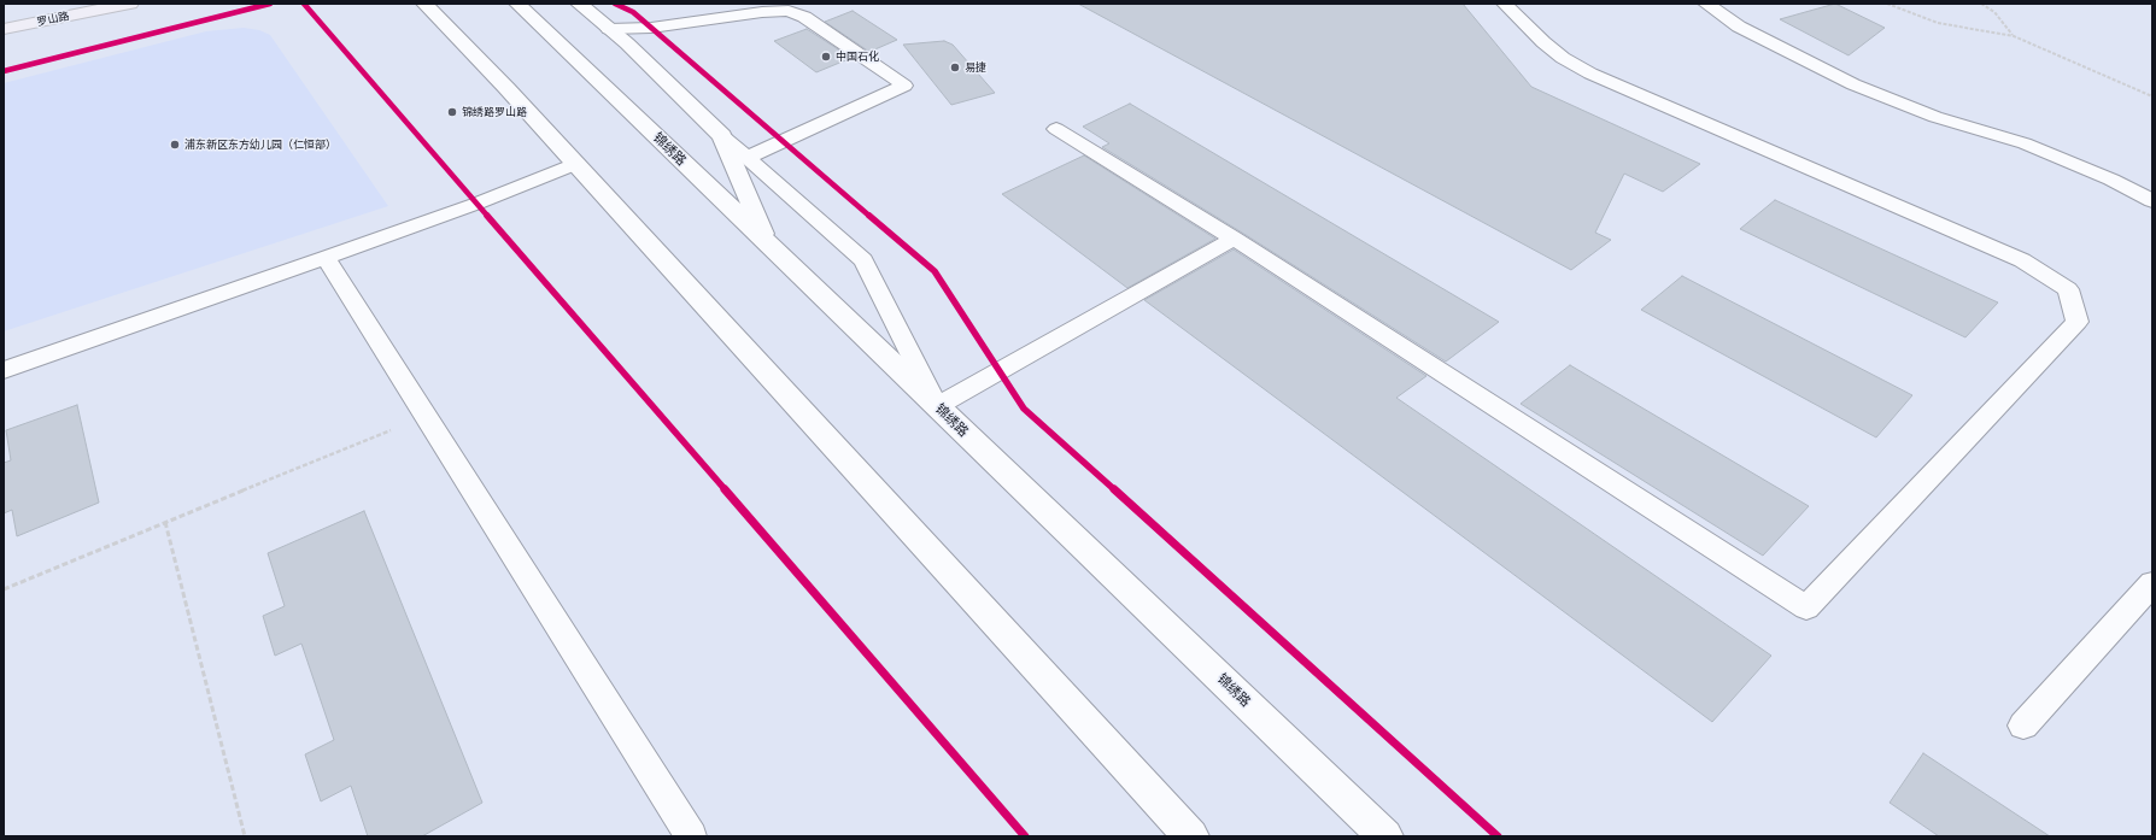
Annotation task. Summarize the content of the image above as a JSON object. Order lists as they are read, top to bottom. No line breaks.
{"streets":{"main road":["罗山路","锦绣路"]},"places":["中国石化","易捷","锦绣路罗山路","浦东新区东方幼儿园（仁恒部）"]}
